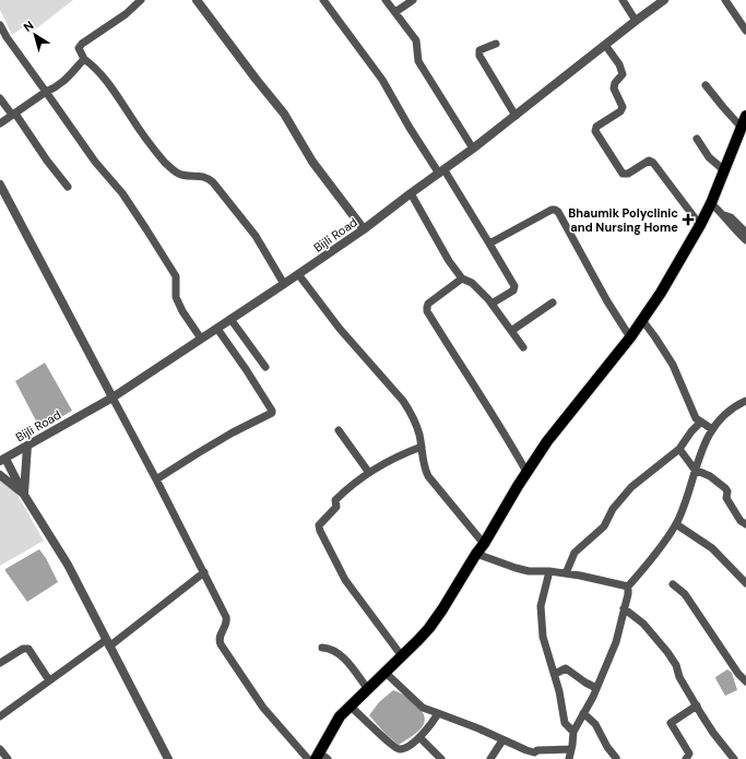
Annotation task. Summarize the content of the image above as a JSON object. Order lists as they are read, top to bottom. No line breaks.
{"streets":{"street":["Bijli Road"]},"places":{"health":["Bhaumik Polyclinic and Nursing Home"]},"north":"top left"}
